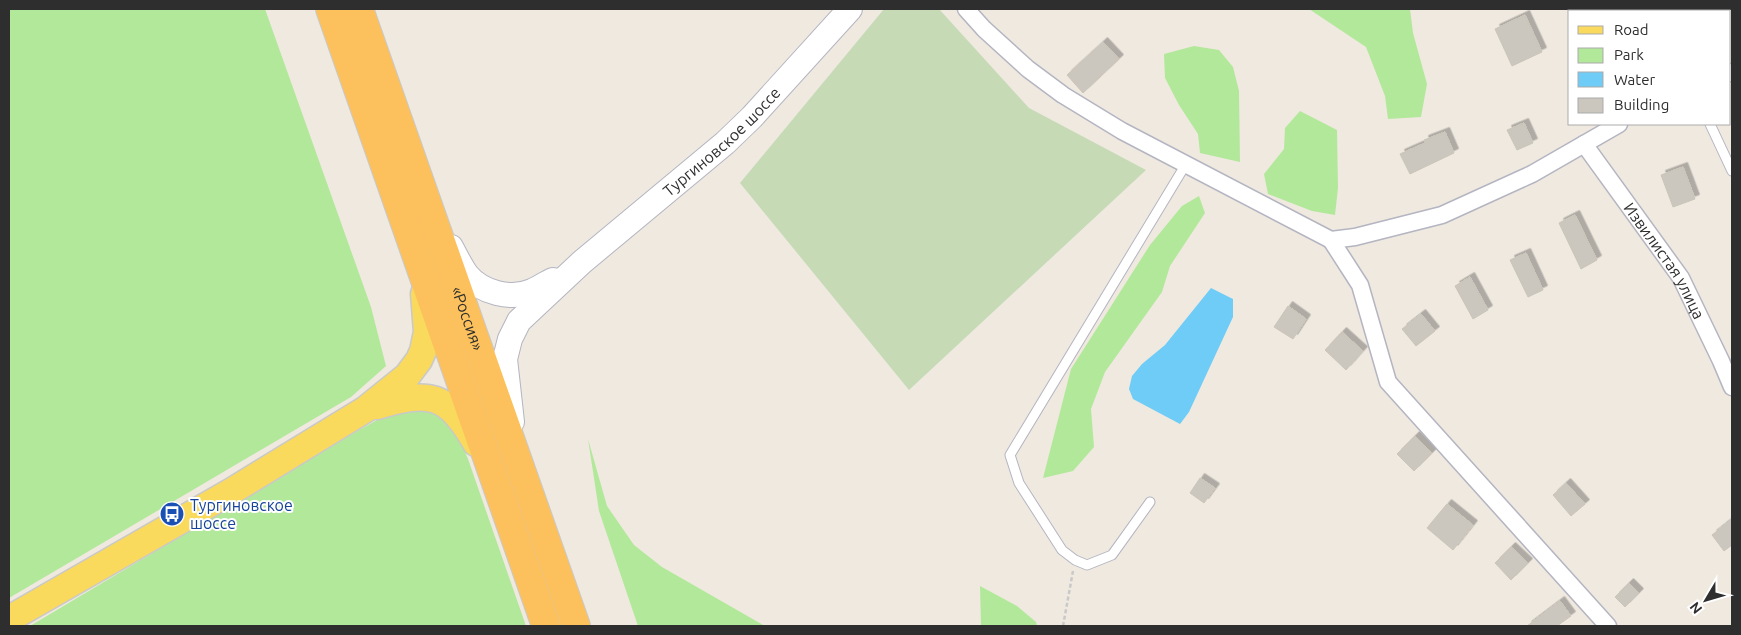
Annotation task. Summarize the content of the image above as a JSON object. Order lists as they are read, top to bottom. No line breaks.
{"streets":{"highway":["«Россия»"],"main road":["Тургиновское шоссе"],"street":["Извилистая улица"]},"crossings":[["Тургиновское шоссе","«Россия»"]],"places":{"bus stop":["Тургиновское шоссе"]},"legend":["Road","Park","Water","Building"],"north":"bottom left"}
